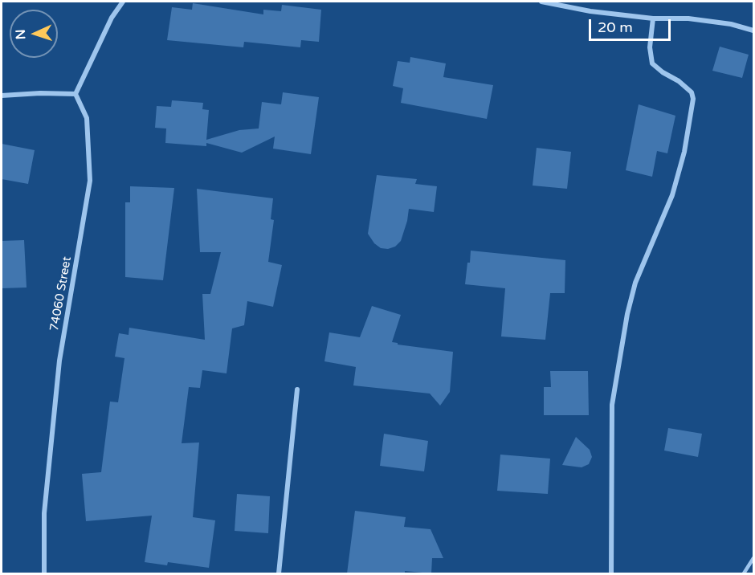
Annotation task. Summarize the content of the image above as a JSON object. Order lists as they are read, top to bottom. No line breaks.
{"streets":{"street":["74060 Street"]},"scale_bar":"20 m","north":"left"}
